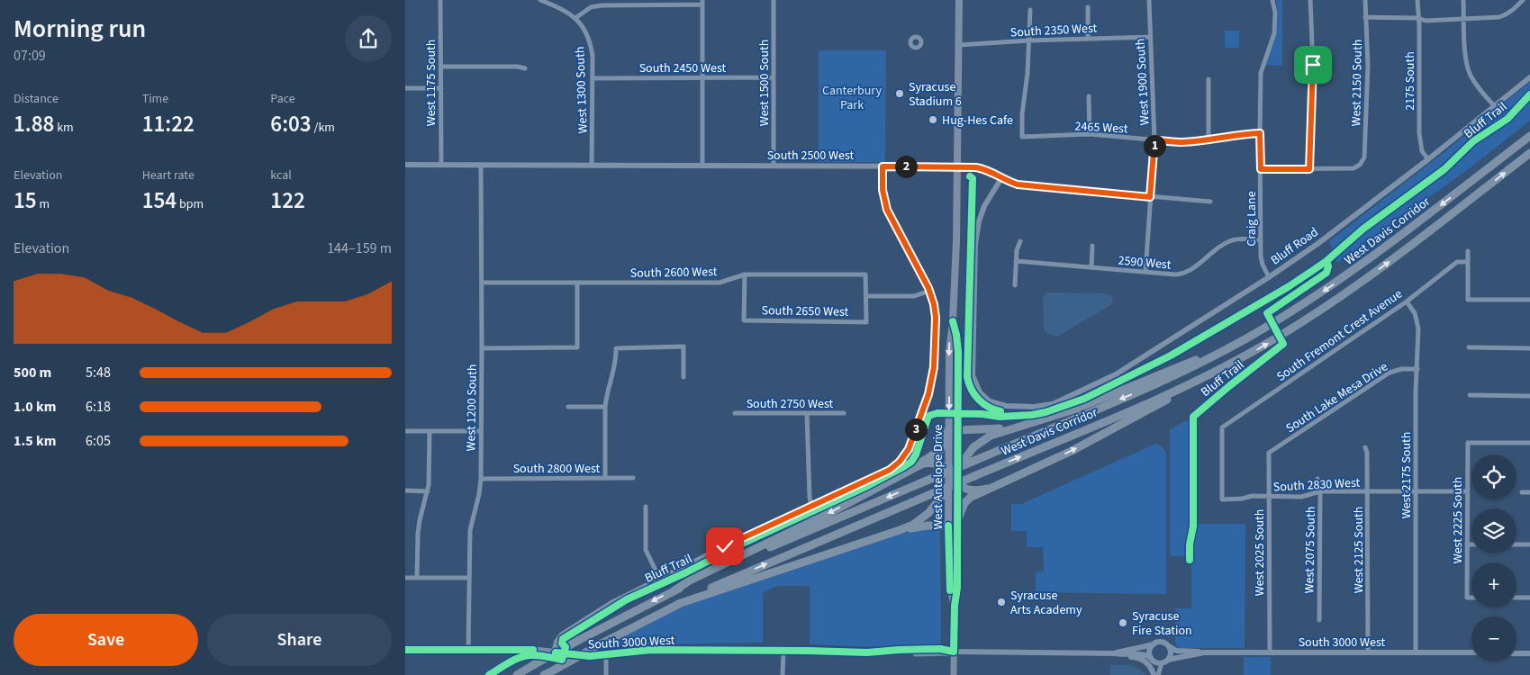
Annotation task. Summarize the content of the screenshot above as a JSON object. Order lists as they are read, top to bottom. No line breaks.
{"streets":{"highway":["West Davis Corridor"],"main road":["West Antelope Drive","South 3000 West"],"street":["South 2350 West","South 2450 West","2175 South","West 1900 South","West 1175 South","West 1500 South","West 2150 South","West 1300 South","2465 West","South 2500 West","Craig Lane","Bluff Road","2590 West","South 2600 West","South 2650 West","South Fremont Crest Avenue","South Lake Mesa Drive","South 2750 West","West 1200 South","South 2800 West","West 2175 South","South 2830 West","West 2225 South","West 2075 South","West 2125 South","West 2025 South"],"cycle path":["Bluff Trail"]},"crossings":[["South 2350 West","West 1900 South"],["South 2350 West","2465 West"],["South 2350 West","West Antelope Drive"],["South 2450 West","West 1500 South"],["South 2450 West","West 1300 South"],["2175 South","Bluff Road"],["West 1900 South","2465 West"],["West 1900 South","South 2500 West"],["West 1900 South","2590 West"],["West 1175 South","South 2500 West"],["West 1500 South","South 2500 West"],["West 1300 South","South 2500 West"],["2465 West","Craig Lane"],["South 2500 West","Bluff Road"],["South 2500 West","West 1200 South"],["South 2500 West","West Antelope Drive"],["Craig Lane","Bluff Road"],["Craig Lane","2590 West"],["South 2600 West","South 2650 West"],["South 2600 West","West 1200 South"],["South Fremont Crest Avenue","West 2175 South"],["South Fremont Crest Avenue","South 2830 West"],["South Lake Mesa Drive","West 2175 South"],["South Lake Mesa Drive","West 2025 South"],["West 1200 South","South 2800 West"],["West 1200 South","South 3000 West"],["West 2175 South","South 2830 West"],["West 2175 South","South 3000 West"],["West Antelope Drive","South 3000 West"],["South 2830 West","West 2225 South"],["South 2830 West","West 2075 South"],["South 2830 West","West 2125 South"],["South 2830 West","West 2025 South"],["West 2125 South","South 3000 West"],["West 2025 South","South 3000 West"]],"parks":["Canterbury Park"],"places":["Syracuse Stadium 6","Hug-Hes Cafe","Syracuse Arts Academy","Syracuse Fire Station"],"page":{"heading":["Morning run","07:09"],"stats":[["Distance","1.88 km"],["Time","11:22"],["Pace","6:03 /km"],["Elevation","15 m"],["Heart rate","154 bpm"],["kcal","122"]],"pins":["1","2","3"],"chart":["Elevation","144–159 m"],"list":[{"name":"500 m","note":"5:48"},{"name":"1.0 km","note":"6:18"},{"name":"1.5 km","note":"6:05"}],"map_buttons":["+","−"],"buttons":["Save","Share"]}}
